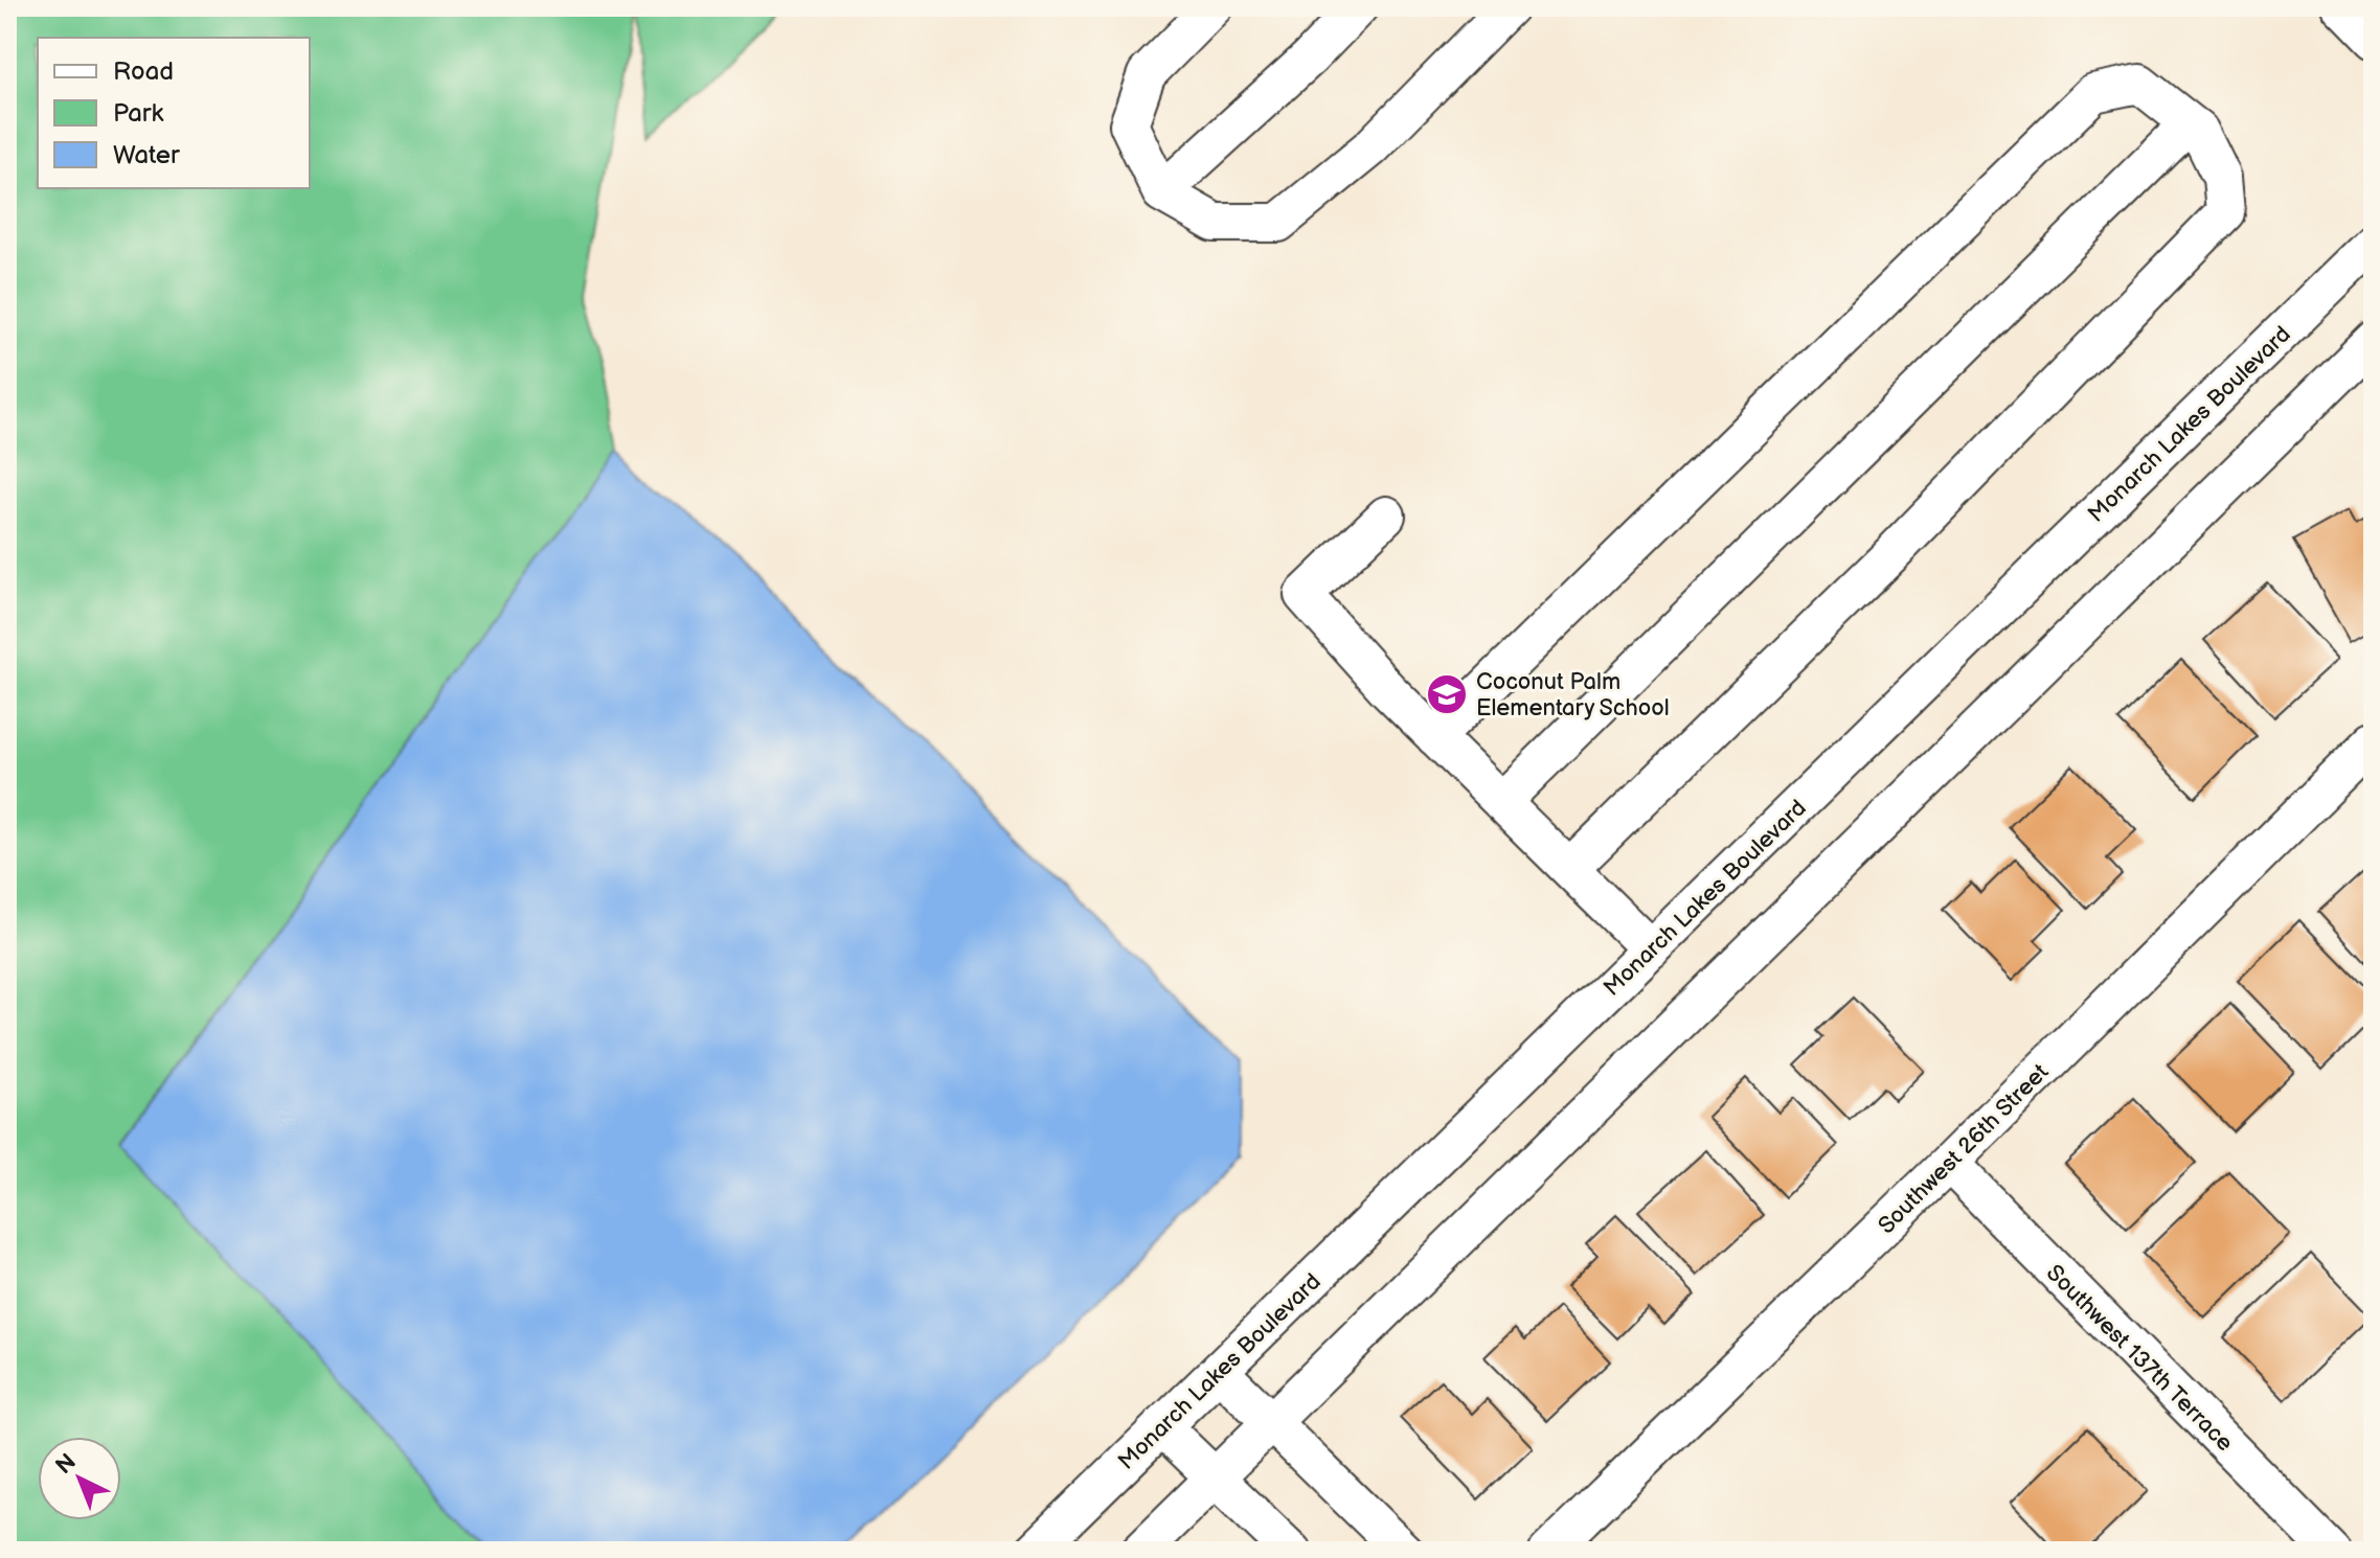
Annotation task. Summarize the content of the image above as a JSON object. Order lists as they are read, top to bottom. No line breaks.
{"streets":{"street":["Monarch Lakes Boulevard","Southwest 26th Street","Southwest 137th Terrace"]},"crossings":[["Southwest 26th Street","Southwest 137th Terrace"]],"places":{"school or university":["Coconut Palm Elementary School"]},"legend":["Road","Park","Water"],"north":"top left"}
